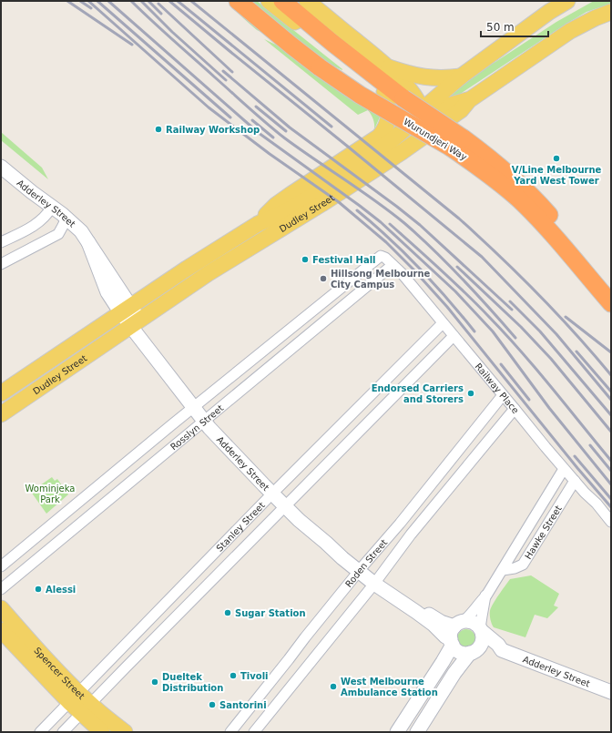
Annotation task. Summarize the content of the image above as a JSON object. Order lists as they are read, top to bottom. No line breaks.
{"streets":{"highway":["Wurundjeri Way"],"main road":["Dudley Street","Spencer Street"],"street":["Adderley Street","Railway Place","Rosslyn Street","Stanley Street","Hawke Street","Roden Street"]},"crossings":[["Wurundjeri Way","Dudley Street"],["Adderley Street","Dudley Street"],["Adderley Street","Rosslyn Street"],["Adderley Street","Stanley Street"],["Adderley Street","Hawke Street"],["Adderley Street","Roden Street"],["Railway Place","Rosslyn Street"],["Railway Place","Stanley Street"],["Railway Place","Hawke Street"],["Railway Place","Roden Street"],["Stanley Street","Spencer Street"]],"parks":["Wominjeka Park"],"places":["Railway Workshop","V/Line Melbourne Yard West Tower","Festival Hall","Hillsong Melbourne City Campus","Endorsed Carriers and Storers","Alessi","Sugar Station","Tivoli","Dueltek Distribution","West Melbourne Ambulance Station","Santorini"],"scale_bar":"50 m"}
